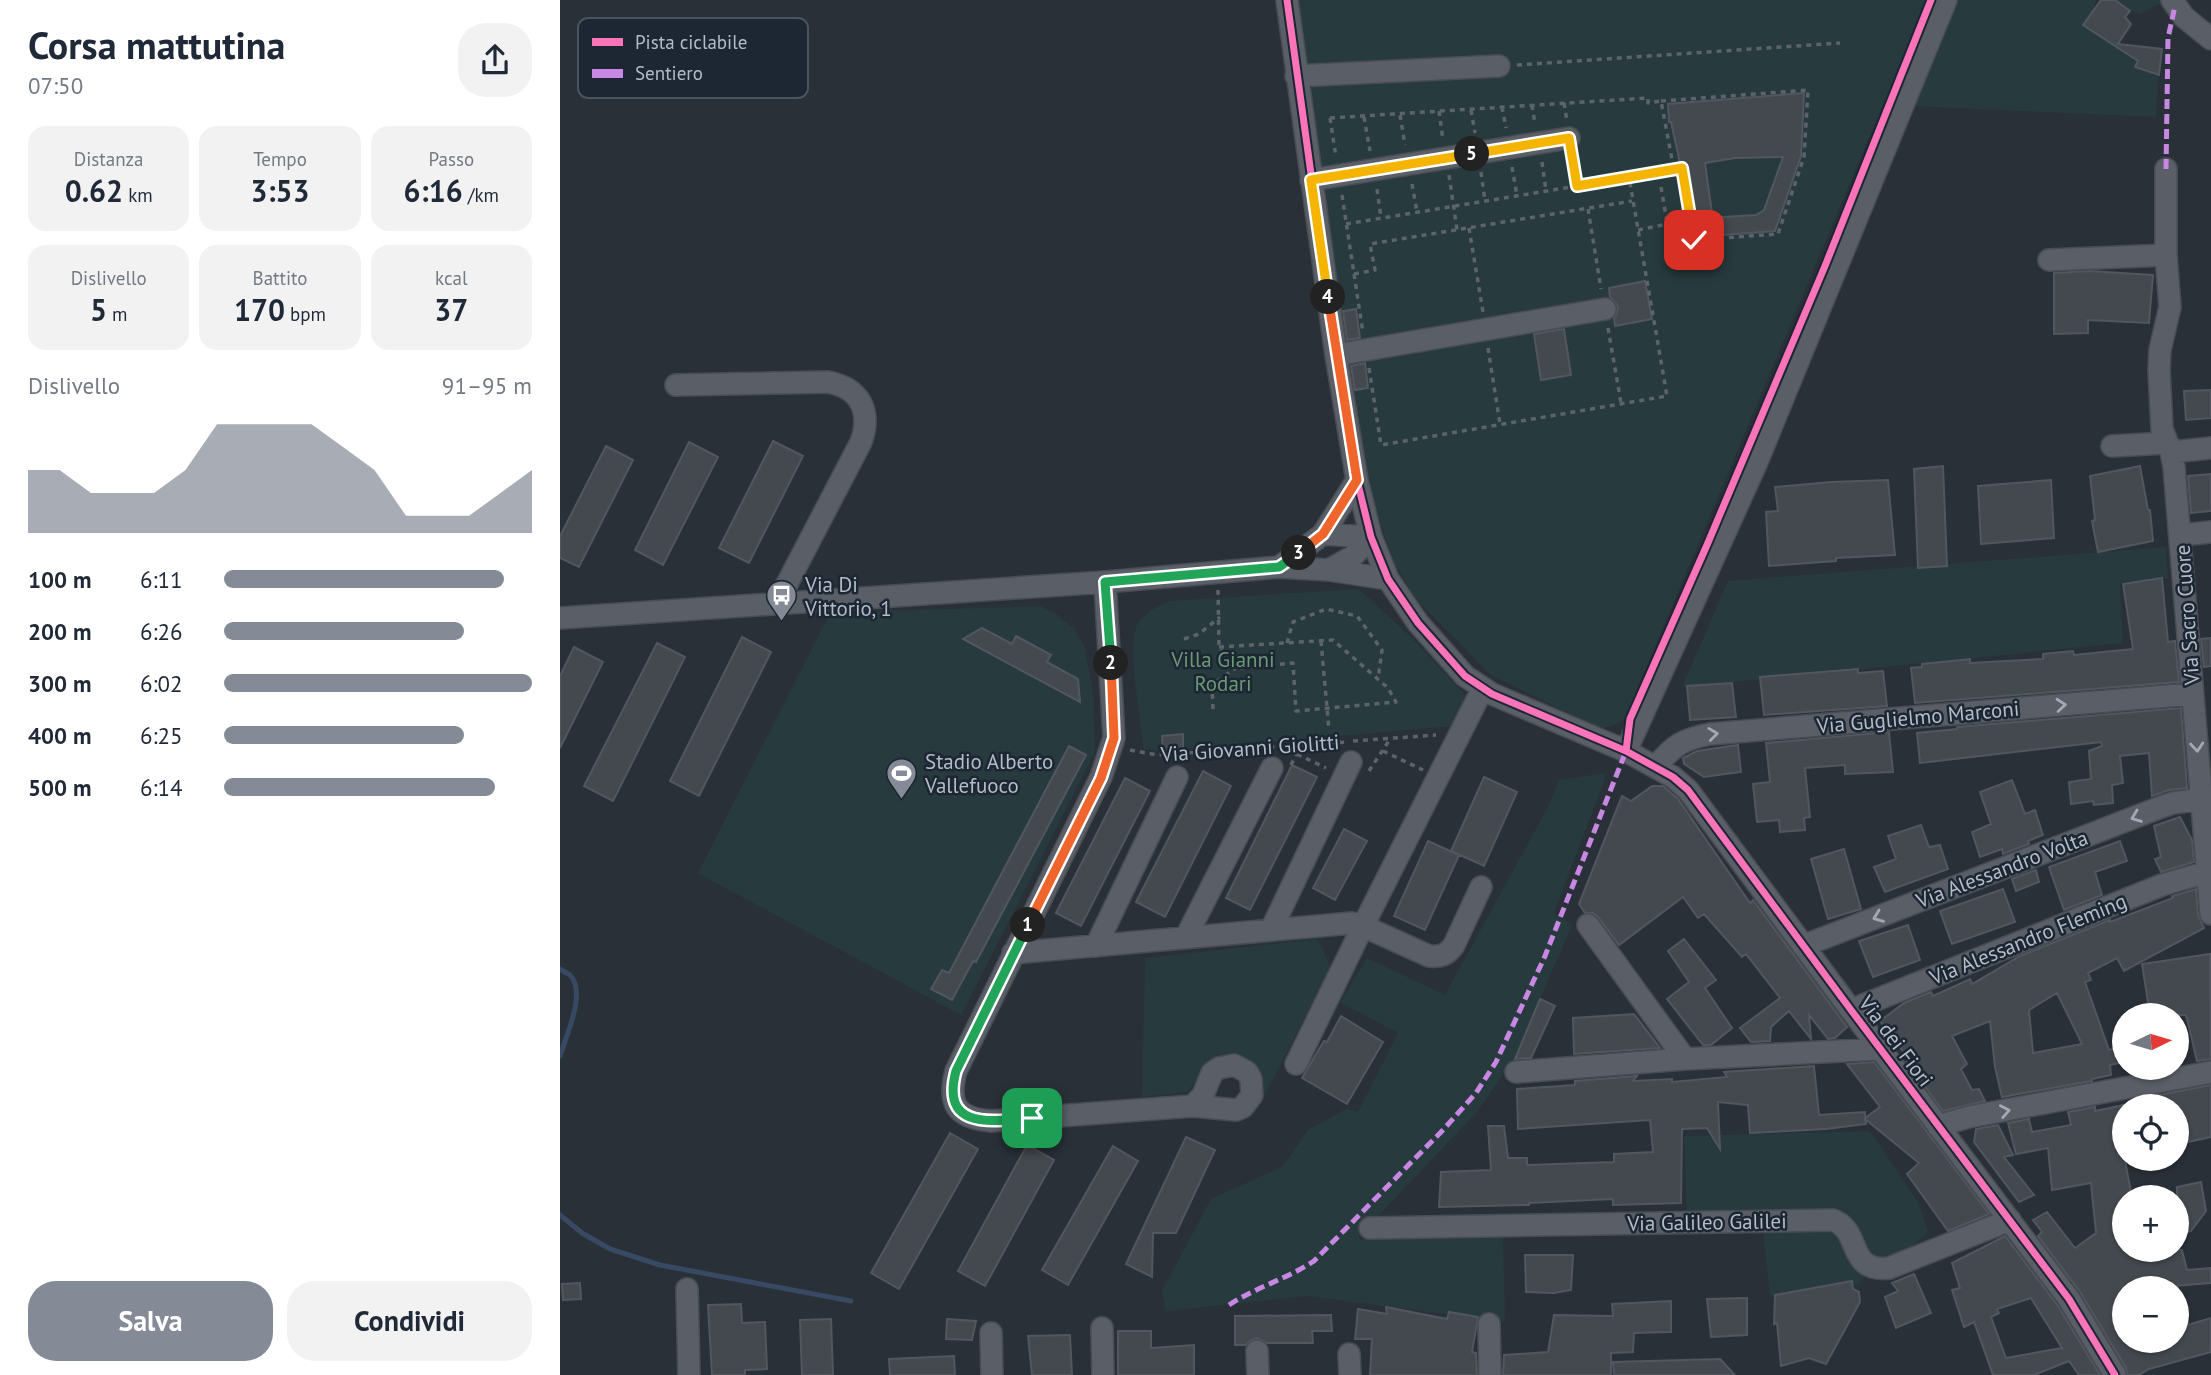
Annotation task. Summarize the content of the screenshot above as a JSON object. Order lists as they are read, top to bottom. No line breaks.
{"streets":{"street":["Via Sacro Cuore","Via Guglielmo Marconi","Via Giovanni Giolitti","Via Alessandro Volta","Via Alessandro Fleming","Via dei Fiori","Via Galileo Galilei"]},"crossings":[["Via Sacro Cuore","Via Guglielmo Marconi"],["Via Sacro Cuore","Via Alessandro Volta"],["Via Sacro Cuore","Via Alessandro Fleming"],["Via Guglielmo Marconi","Via dei Fiori"],["Via Alessandro Volta","Via dei Fiori"],["Via Alessandro Fleming","Via dei Fiori"],["Via dei Fiori","Via Galileo Galilei"]],"one_way":["Via Guglielmo Marconi","Via Alessandro Volta"],"parks":["Villa Gianni Rodari"],"places":{"bus stop":["Via Di Vittorio, 1"],"sports":["Stadio Alberto Vallefuoco"]},"legend":["Pista ciclabile","Sentiero"],"north":"right","page":{"heading":["Corsa mattutina","07:50"],"stats":[["Distanza","0.62 km"],["Tempo","3:53"],["Passo","6:16 /km"],["Dislivello","5 m"],["Battito","170 bpm"],["kcal","37"]],"pins":["5","4","3","2","1"],"chart":["Dislivello","91–95 m"],"list":[{"name":"100 m","note":"6:11"},{"name":"200 m","note":"6:26"},{"name":"300 m","note":"6:02"},{"name":"400 m","note":"6:25"},{"name":"500 m","note":"6:14"}],"map_buttons":["+","−"],"buttons":["Salva","Condividi"]}}
